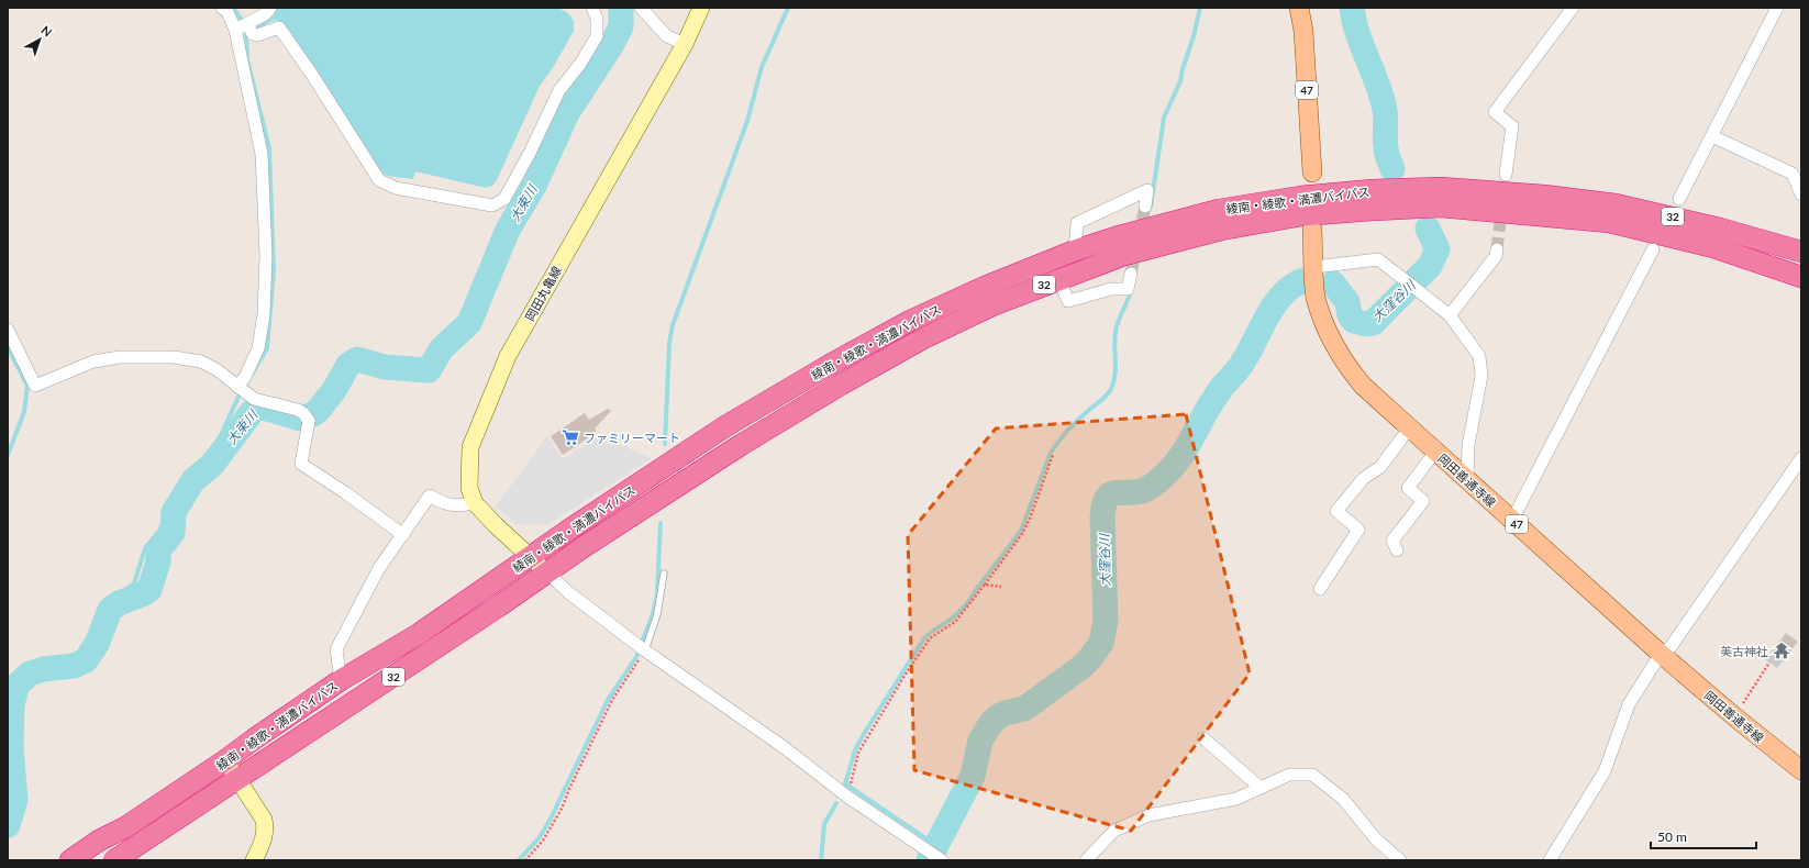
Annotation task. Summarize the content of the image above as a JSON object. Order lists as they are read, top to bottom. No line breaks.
{"streets":{"highway":["綾南・綾歌・満濃バイパス","32"],"main road":["47","岡田丸亀線","岡田善通寺線"]},"crossings":[["綾南・綾歌・満濃バイパス","岡田丸亀線"]],"water":["大束川","大窪谷川"],"places":{"supermarket":["ファミリーマート"],"temple":["美古神社"]},"scale_bar":"50 m","north":"top right"}
